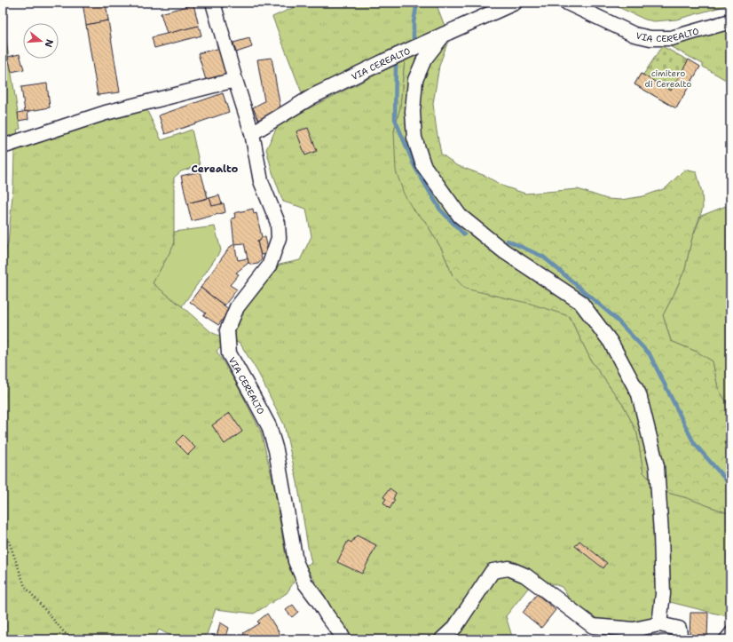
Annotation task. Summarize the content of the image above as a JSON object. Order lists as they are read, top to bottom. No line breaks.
{"streets":{"street":["VIA CEREALTO"]},"districts":["Cerealto"],"parks":["cimitero di Cerealto"],"north":"right"}
